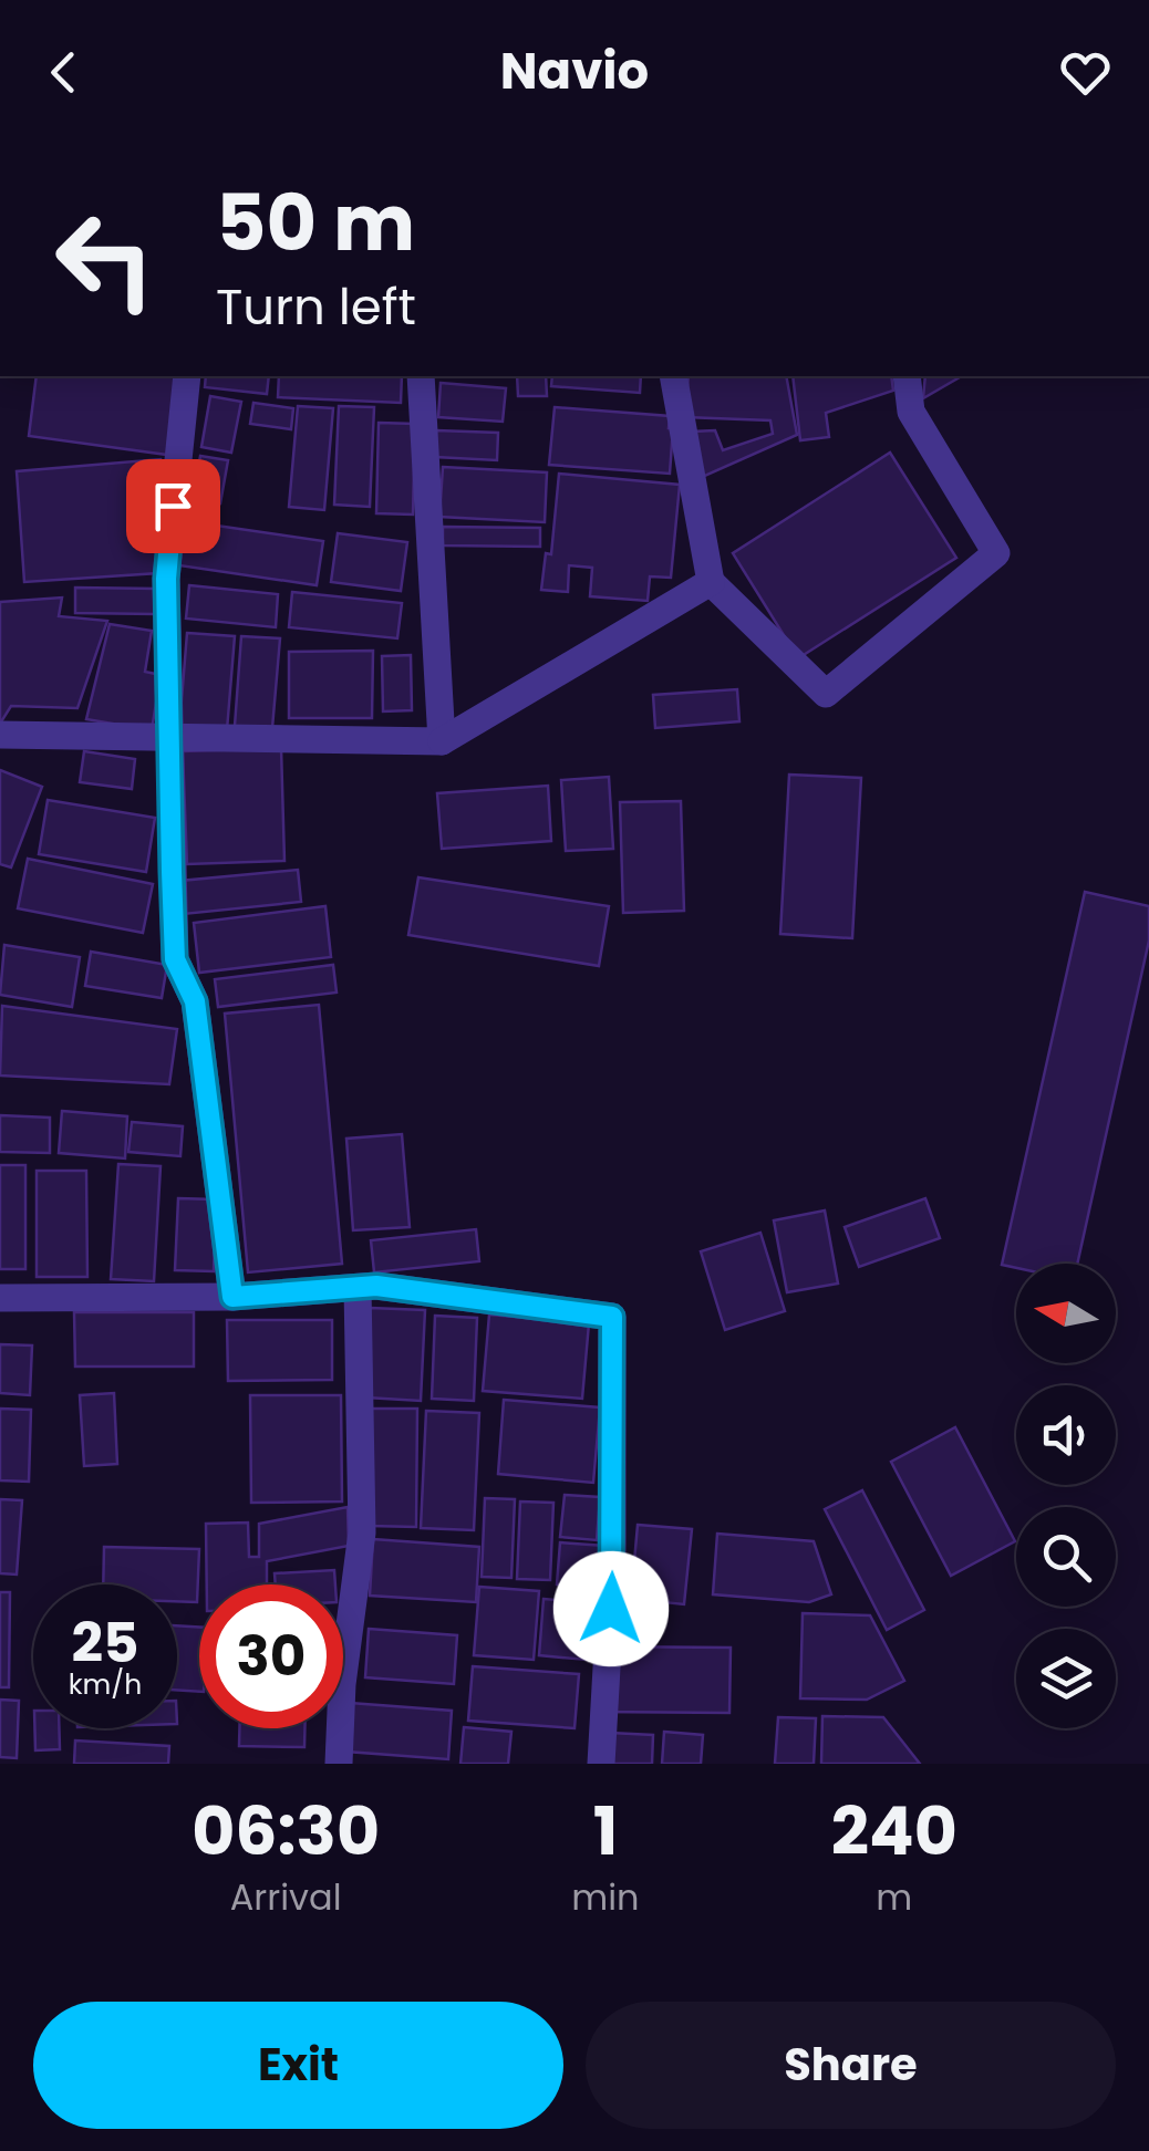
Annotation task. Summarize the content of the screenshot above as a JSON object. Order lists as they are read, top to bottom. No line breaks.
{"north":"left","page":{"header":"Navio","turn":["50 m","Turn left"],"speed":"25 km/h","limit":"30","eta":["06:30","Arrival","1","min","240","m"],"buttons":["Exit","Share"]}}
